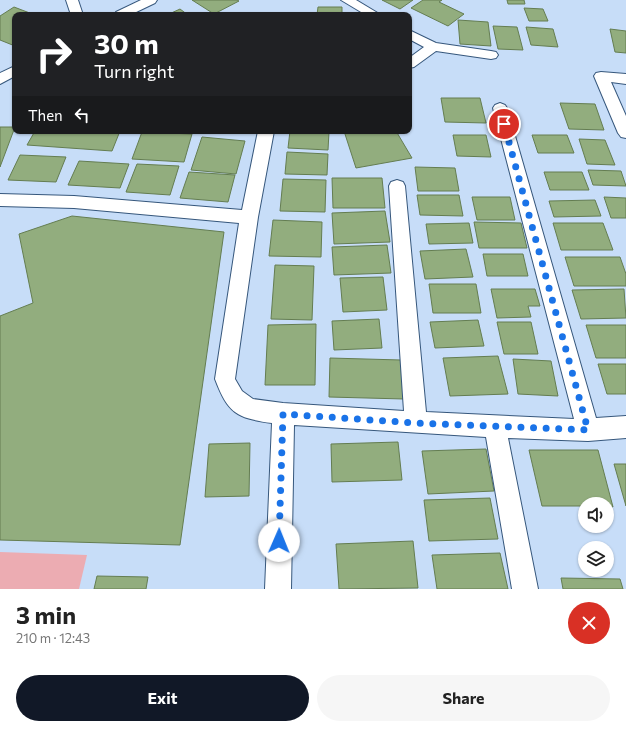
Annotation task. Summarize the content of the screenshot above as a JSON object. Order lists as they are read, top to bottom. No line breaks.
{"page":{"turn":["30 m","Turn right"],"then":"Then","heading":["3 min","210 m · 12:43"],"buttons":["Exit","Share"]}}
